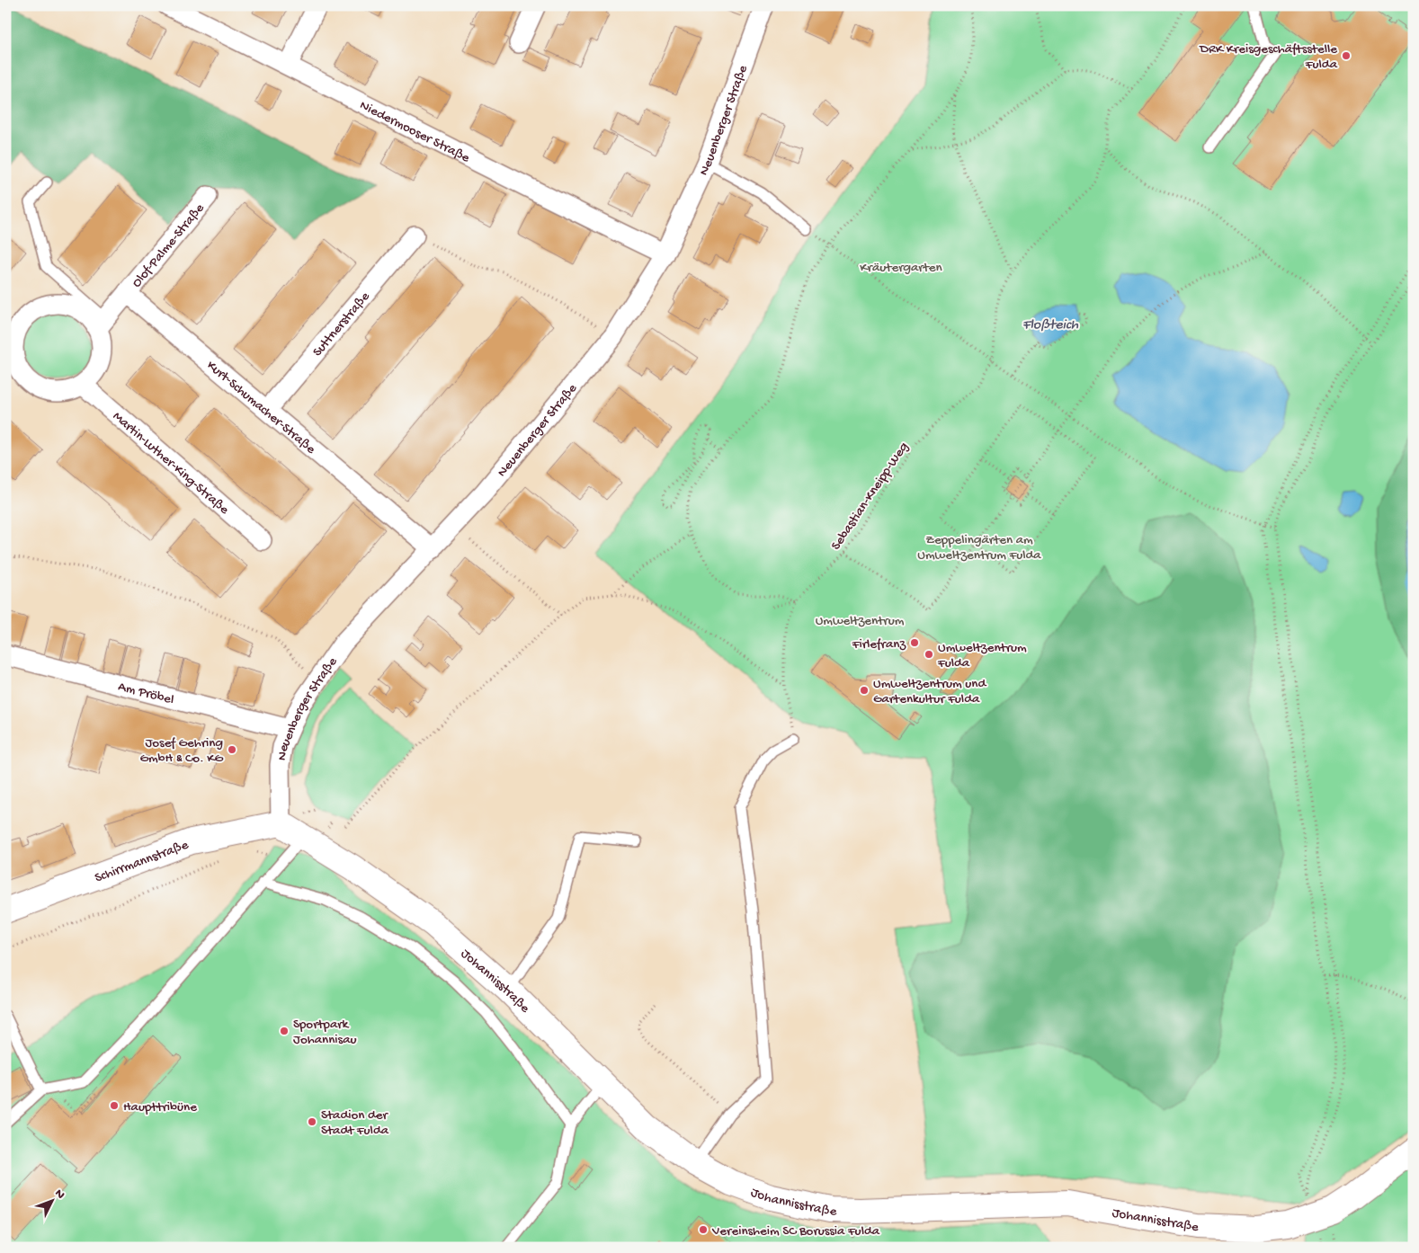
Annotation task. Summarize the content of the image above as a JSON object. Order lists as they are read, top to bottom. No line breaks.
{"streets":{"street":["Neuenberger Straße","Niedermooser Straße","Olof-Palme-Straße","Suttnerstraße","Kurt-Schumacher-Straße","Martin-Luther-King-Straße","Am Pröbel","Schirrmannstraße","Johannisstraße"],"path":["Sebastian-Kneipp-Weg"]},"crossings":[["Neuenberger Straße","Niedermooser Straße"],["Neuenberger Straße","Kurt-Schumacher-Straße"],["Neuenberger Straße","Am Pröbel"],["Neuenberger Straße","Schirrmannstraße"],["Neuenberger Straße","Johannisstraße"],["Olof-Palme-Straße","Kurt-Schumacher-Straße"],["Suttnerstraße","Kurt-Schumacher-Straße"],["Schirrmannstraße","Johannisstraße"]],"water":["Floßteich"],"parks":["Kräutergarten","Zeppelingärten am Umweltzentrum Fulda","Umweltzentrum"],"places":["DRK Kreisgeschäftsstelle Fulda","Firlefranz","Umweltzentrum Fulda","Umweltzentrum und Gartenkultur Fulda","Josef Gehring GmbH & Co. KG","Sportpark Johannisau","Haupttribüne","Stadion der Stadt Fulda","Vereinsheim SC Borussia Fulda"],"north":"top right"}
